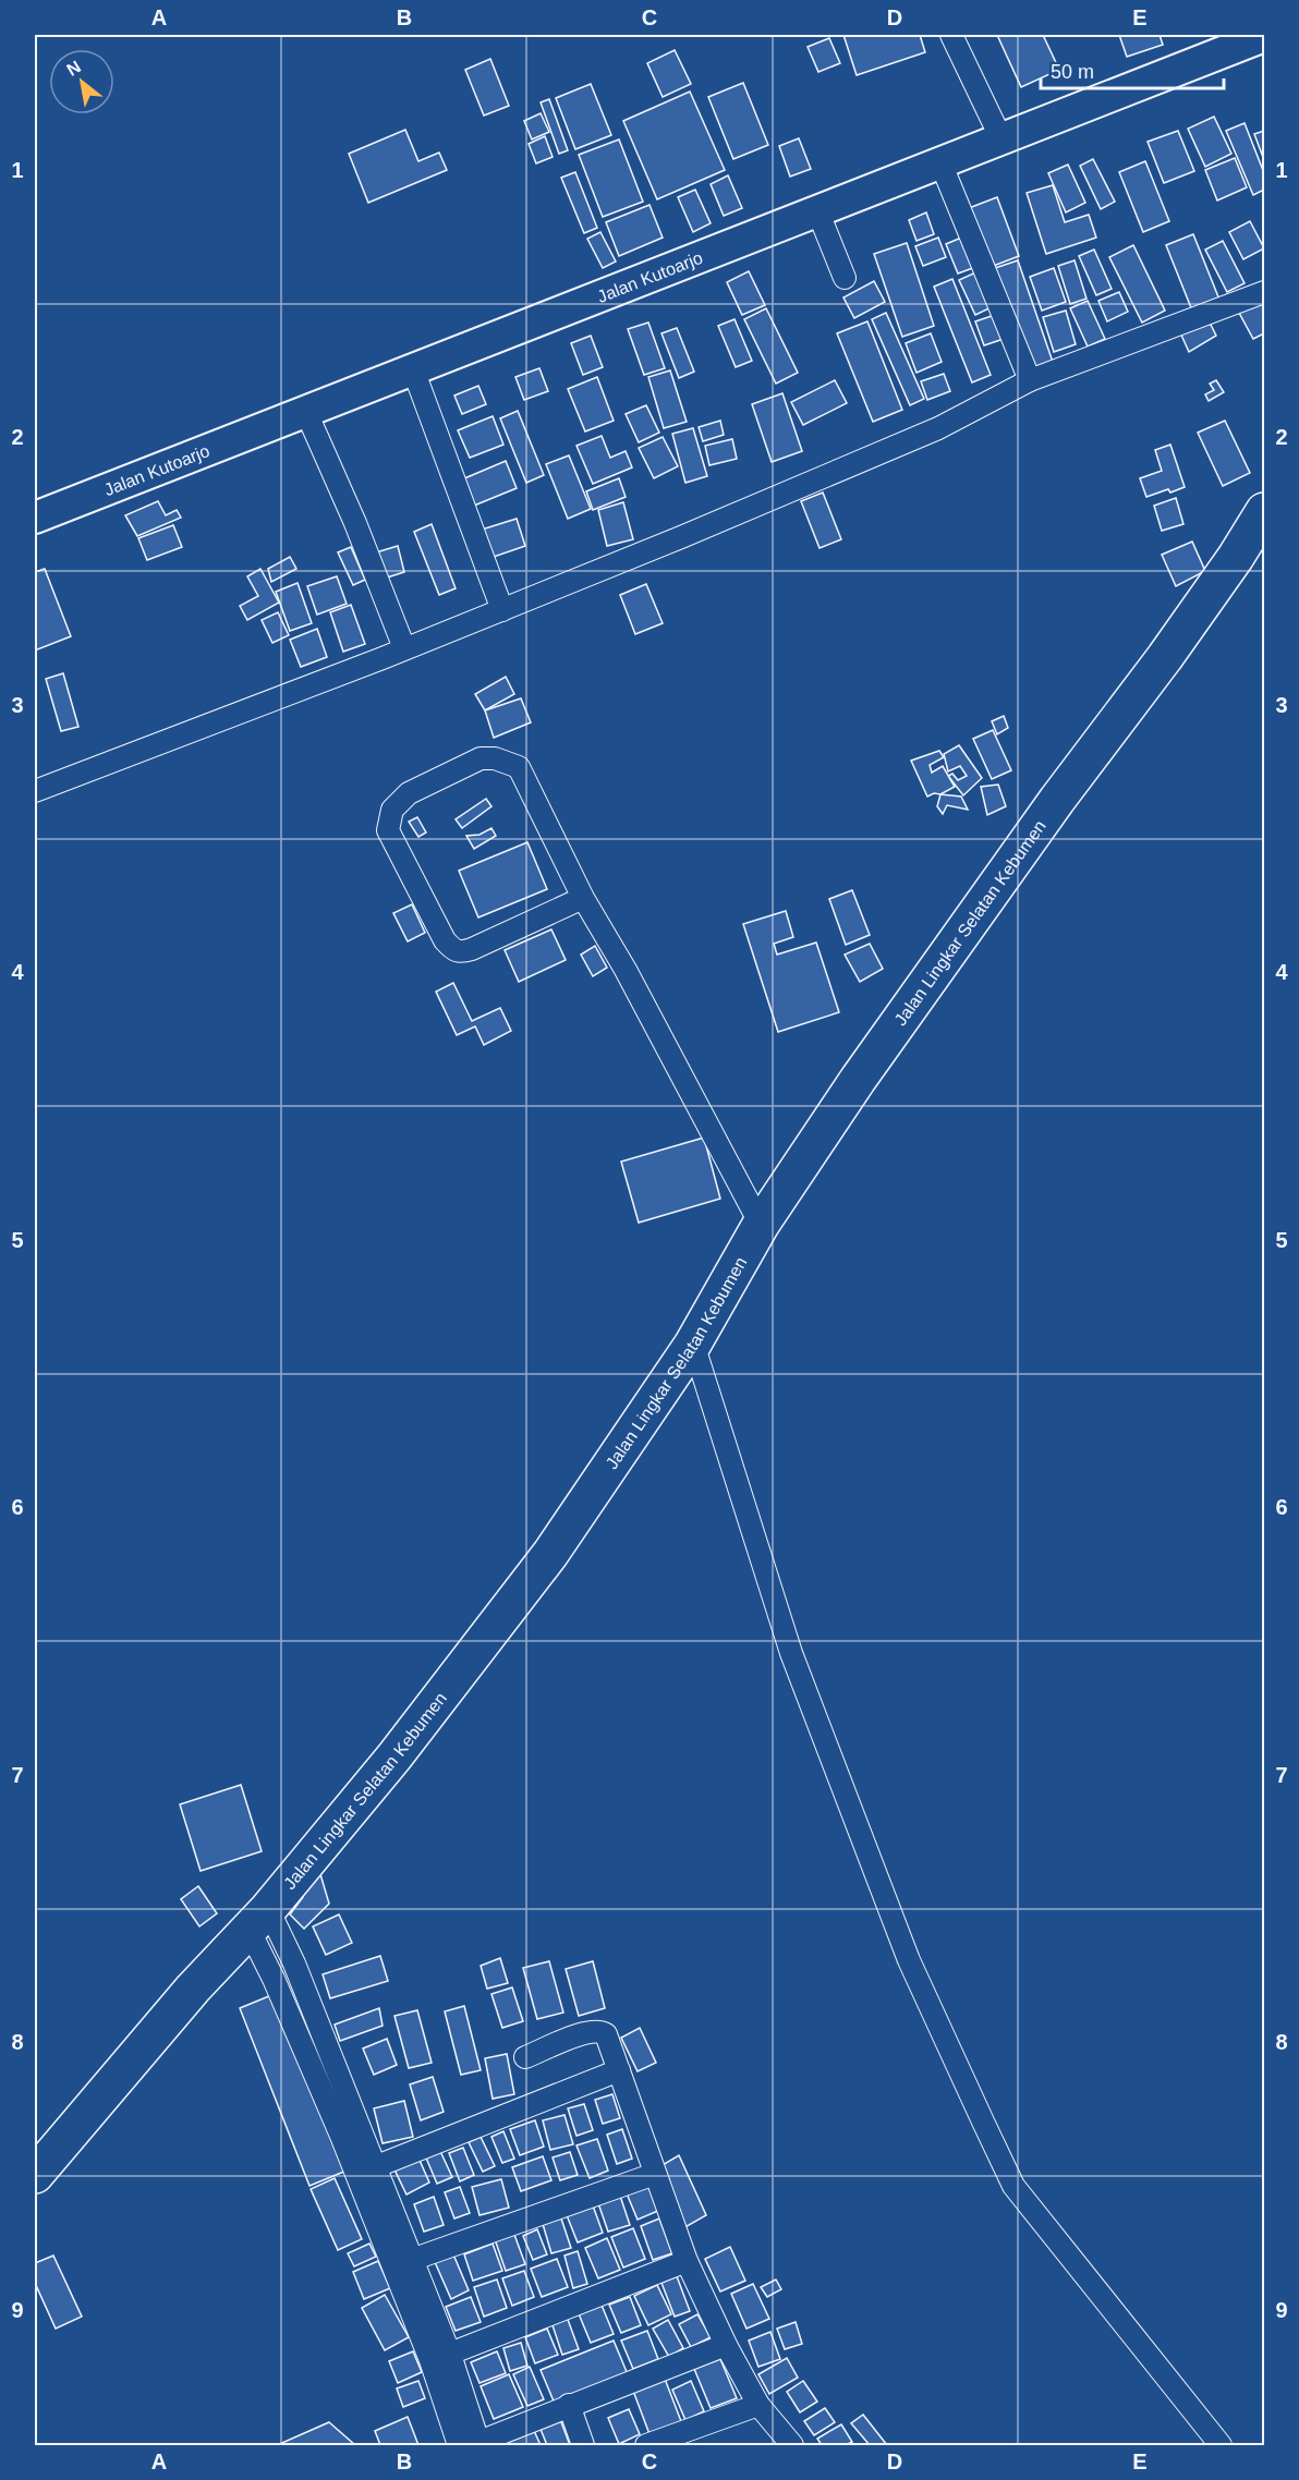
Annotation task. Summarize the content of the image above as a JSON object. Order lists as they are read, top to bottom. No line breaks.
{"streets":{"highway":["Jalan Lingkar Selatan Kebumen"],"main road":["Jalan Kutoarjo"]},"scale_bar":"50 m","north":"top left","grid":{"columns":["A","B","C","D","E"],"rows":["1","2","3","4","5","6","7","8","9"]}}
